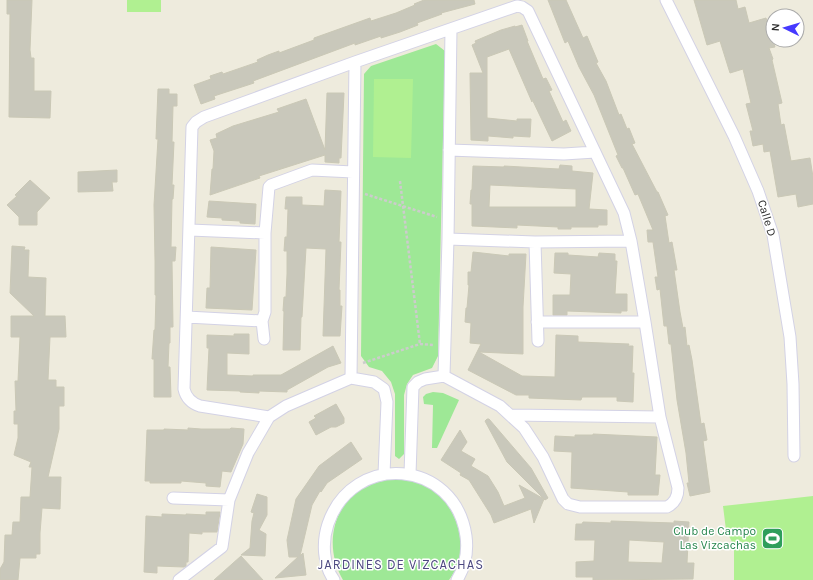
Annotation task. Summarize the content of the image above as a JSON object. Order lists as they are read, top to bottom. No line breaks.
{"streets":{"street":["Calle D"]},"districts":["JARDINES DE VIZCACHAS"],"places":{"sports":["Club de Campo Las Vizcachas"]},"north":"left"}
